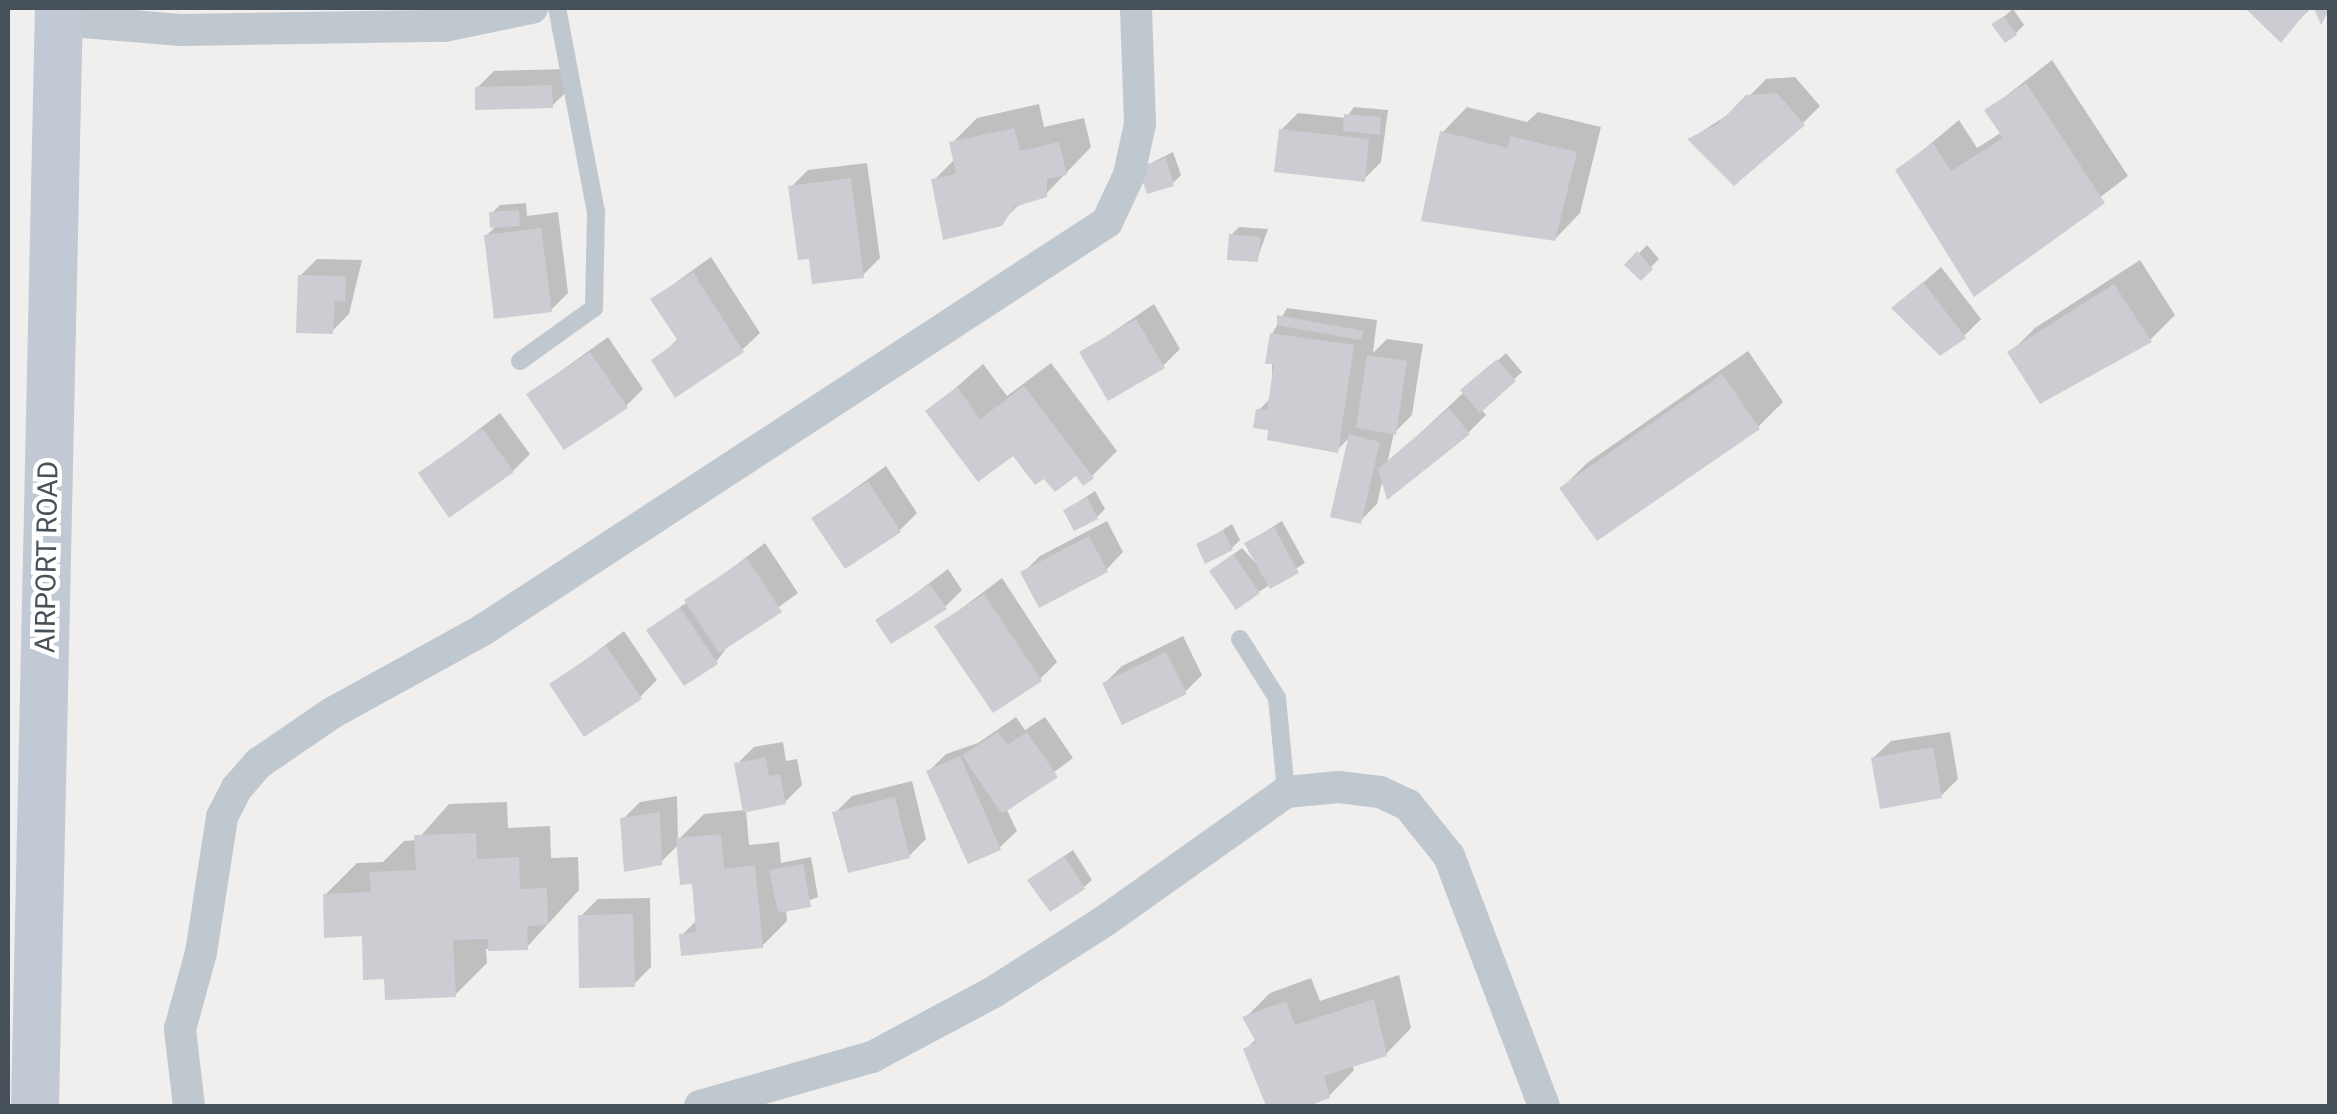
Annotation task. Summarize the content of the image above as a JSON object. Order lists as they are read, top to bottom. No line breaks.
{"streets":{"main road":["AIRPORT ROAD"]}}
